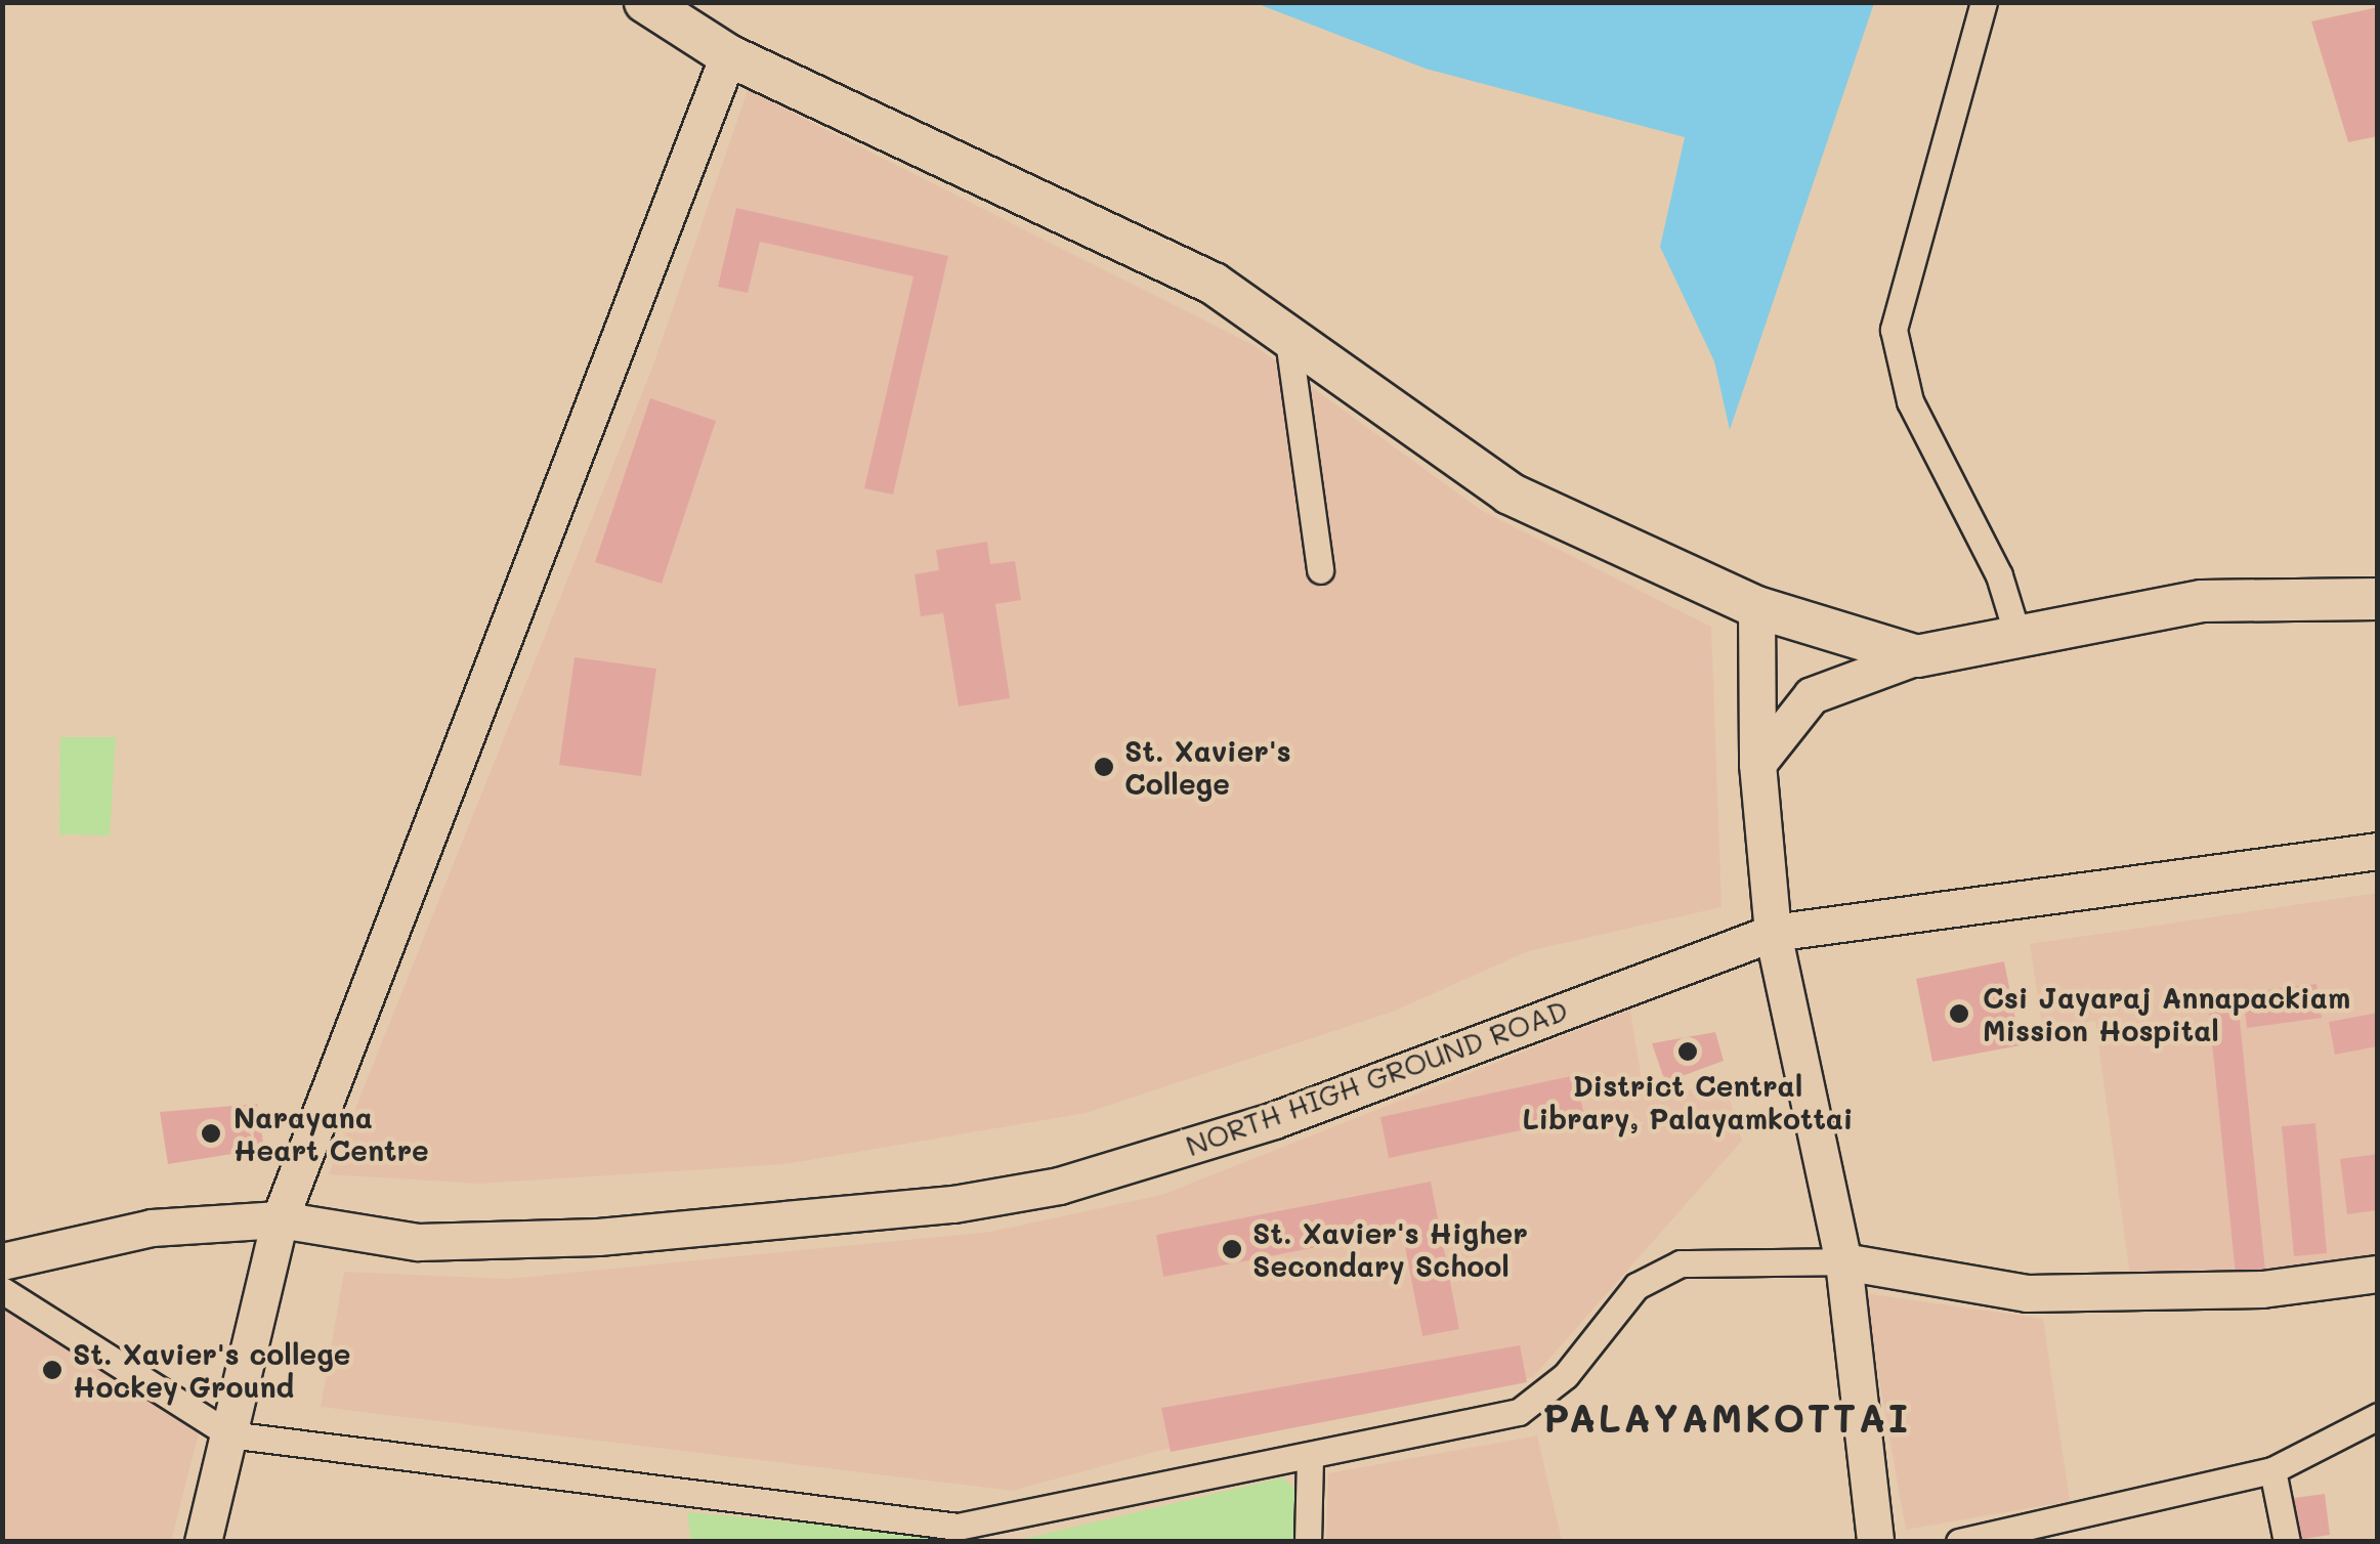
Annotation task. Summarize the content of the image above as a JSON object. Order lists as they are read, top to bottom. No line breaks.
{"streets":{"main road":["NORTH HIGH GROUND ROAD"]},"districts":["PALAYAMKOTTAI"],"places":["St. Xavier's College","Csi Jayaraj Annapackiam Mission Hospital","District Central Library, Palayamkottai","Narayana Heart Centre","St. Xavier's Higher Secondary School","St. Xavier's college Hockey Ground"]}
